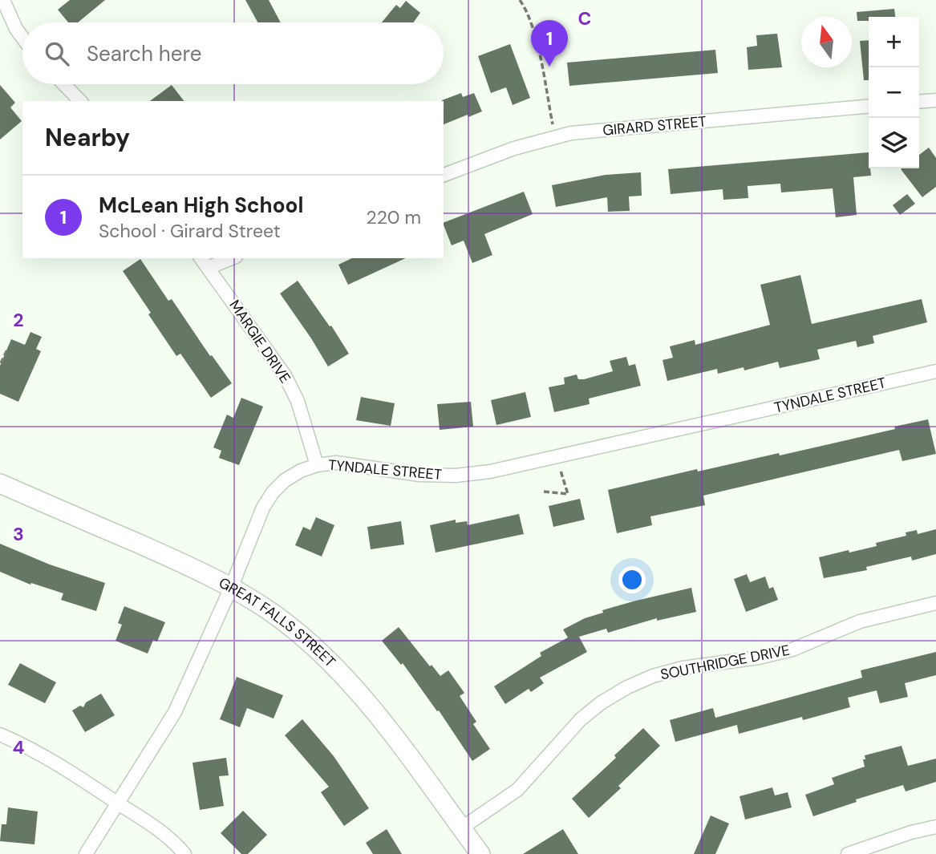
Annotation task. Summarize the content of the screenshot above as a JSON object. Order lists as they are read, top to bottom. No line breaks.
{"streets":{"main road":["GREAT FALLS STREET"],"street":["GIRARD STREET","MARGIE DRIVE","TYNDALE STREET","SOUTHRIDGE DRIVE"]},"crossings":[["MARGIE DRIVE","TYNDALE STREET"],["TYNDALE STREET","GREAT FALLS STREET"],["GREAT FALLS STREET","SOUTHRIDGE DRIVE"]],"north":"top","page":{"map_buttons":["+","−"],"pins":"1","search":"Search here","heading":"Nearby","list":[{"mark":"1","name":"McLean High School","note":"School · Girard Street","value":"220 m"}]},"grid":{"columns":["C"],"rows":["2","3","4"]}}
